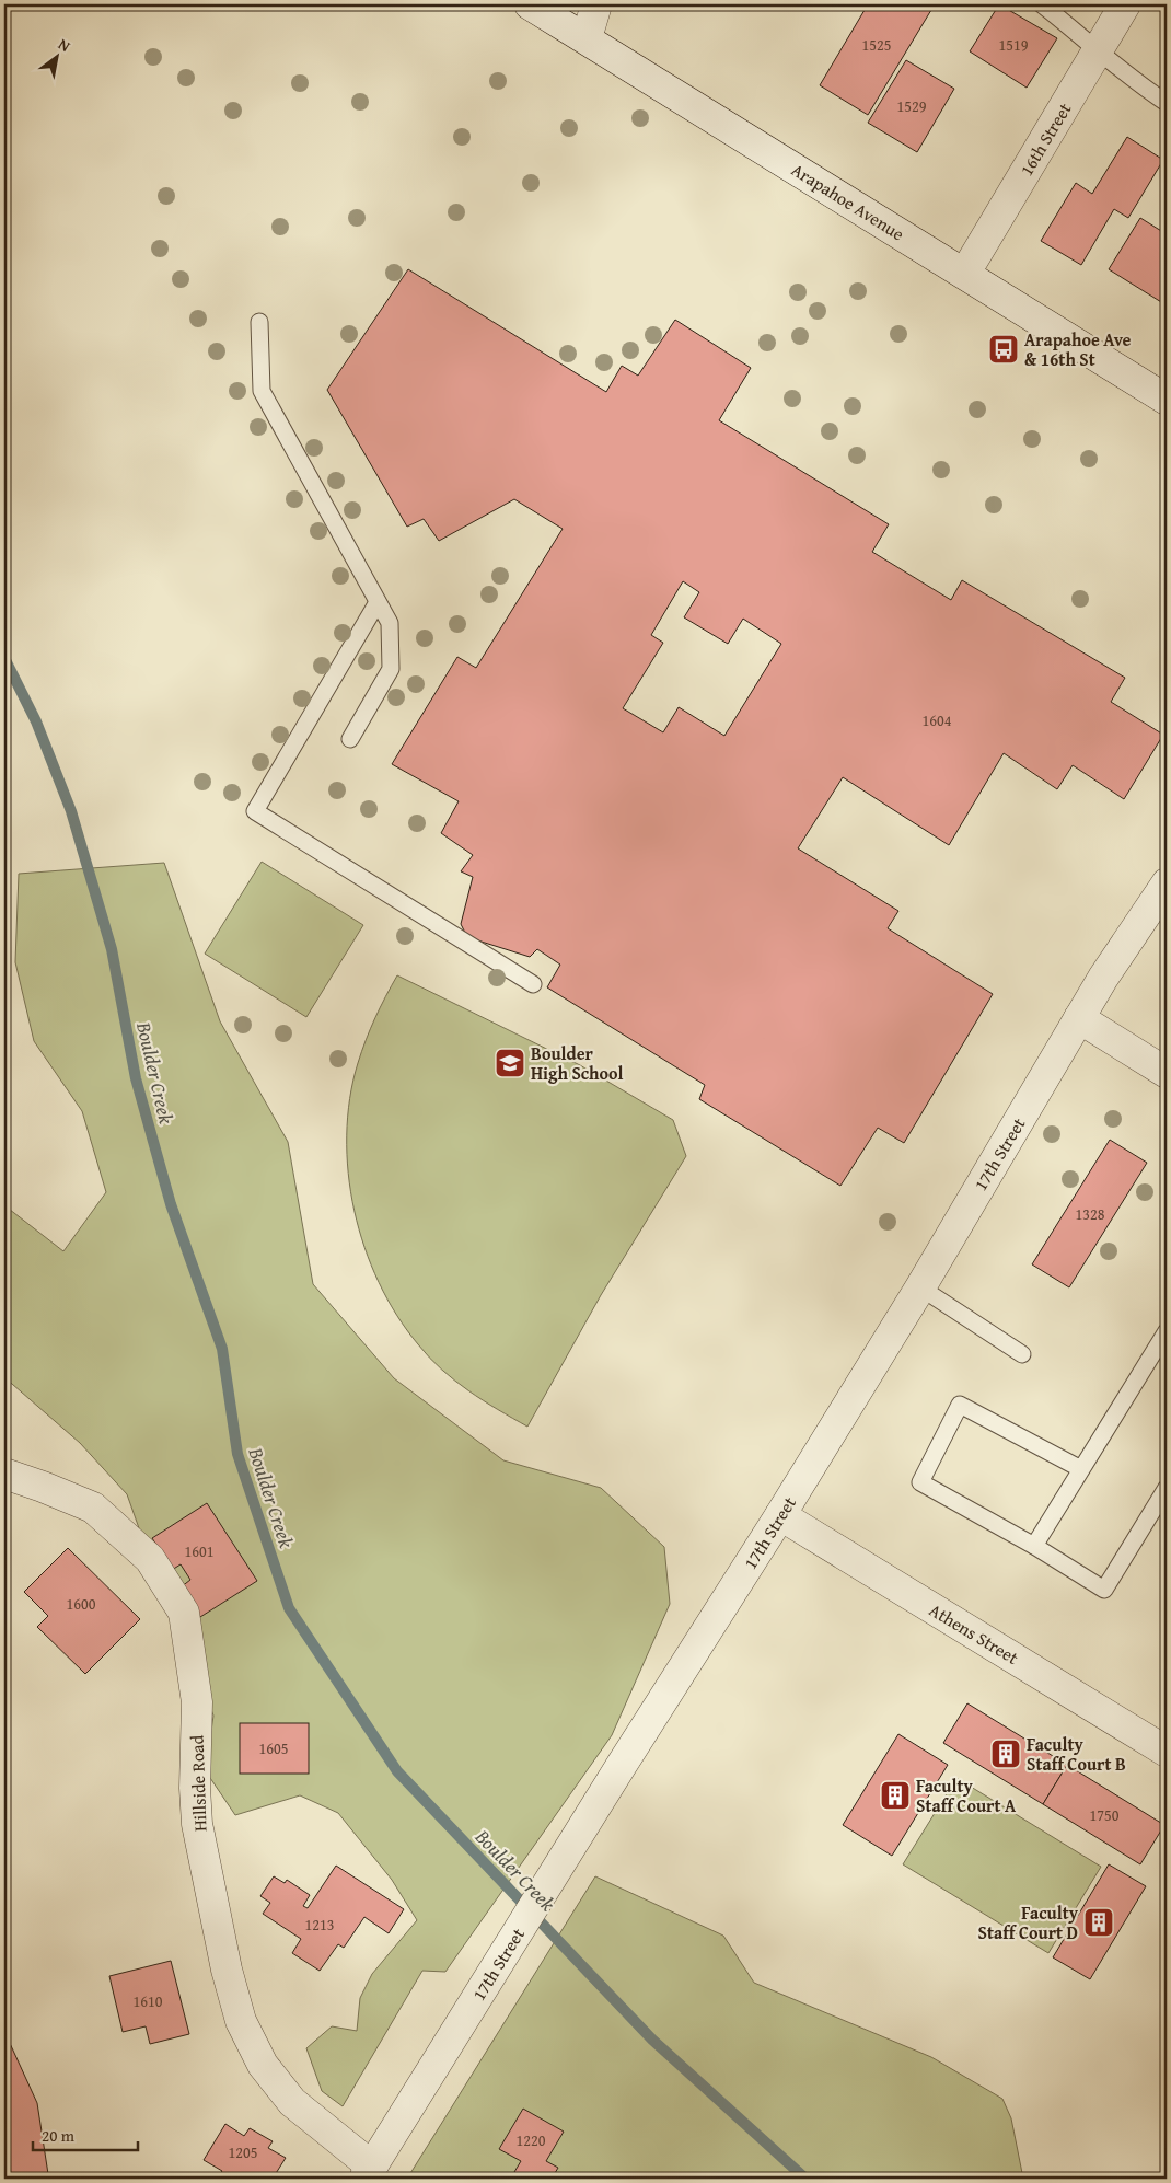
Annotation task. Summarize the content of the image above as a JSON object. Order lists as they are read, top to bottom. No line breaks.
{"streets":{"street":["16th Street","Arapahoe Avenue","17th Street","Athens Street","Hillside Road"]},"crossings":[["16th Street","Arapahoe Avenue"],["17th Street","Athens Street"],["17th Street","Hillside Road"]],"water":["Boulder Creek"],"places":{"bus stop":["Arapahoe Ave & 16th St"],"school or university":["Boulder High School"],"building":["Faculty Staff Court B","Faculty Staff Court A","Faculty Staff Court D"]},"house_numbers":["1525","1519","1529","1604","1328","1601","1600","1605","1750","1213","1610","1220","1205"],"scale_bar":"20 m","north":"top right"}
